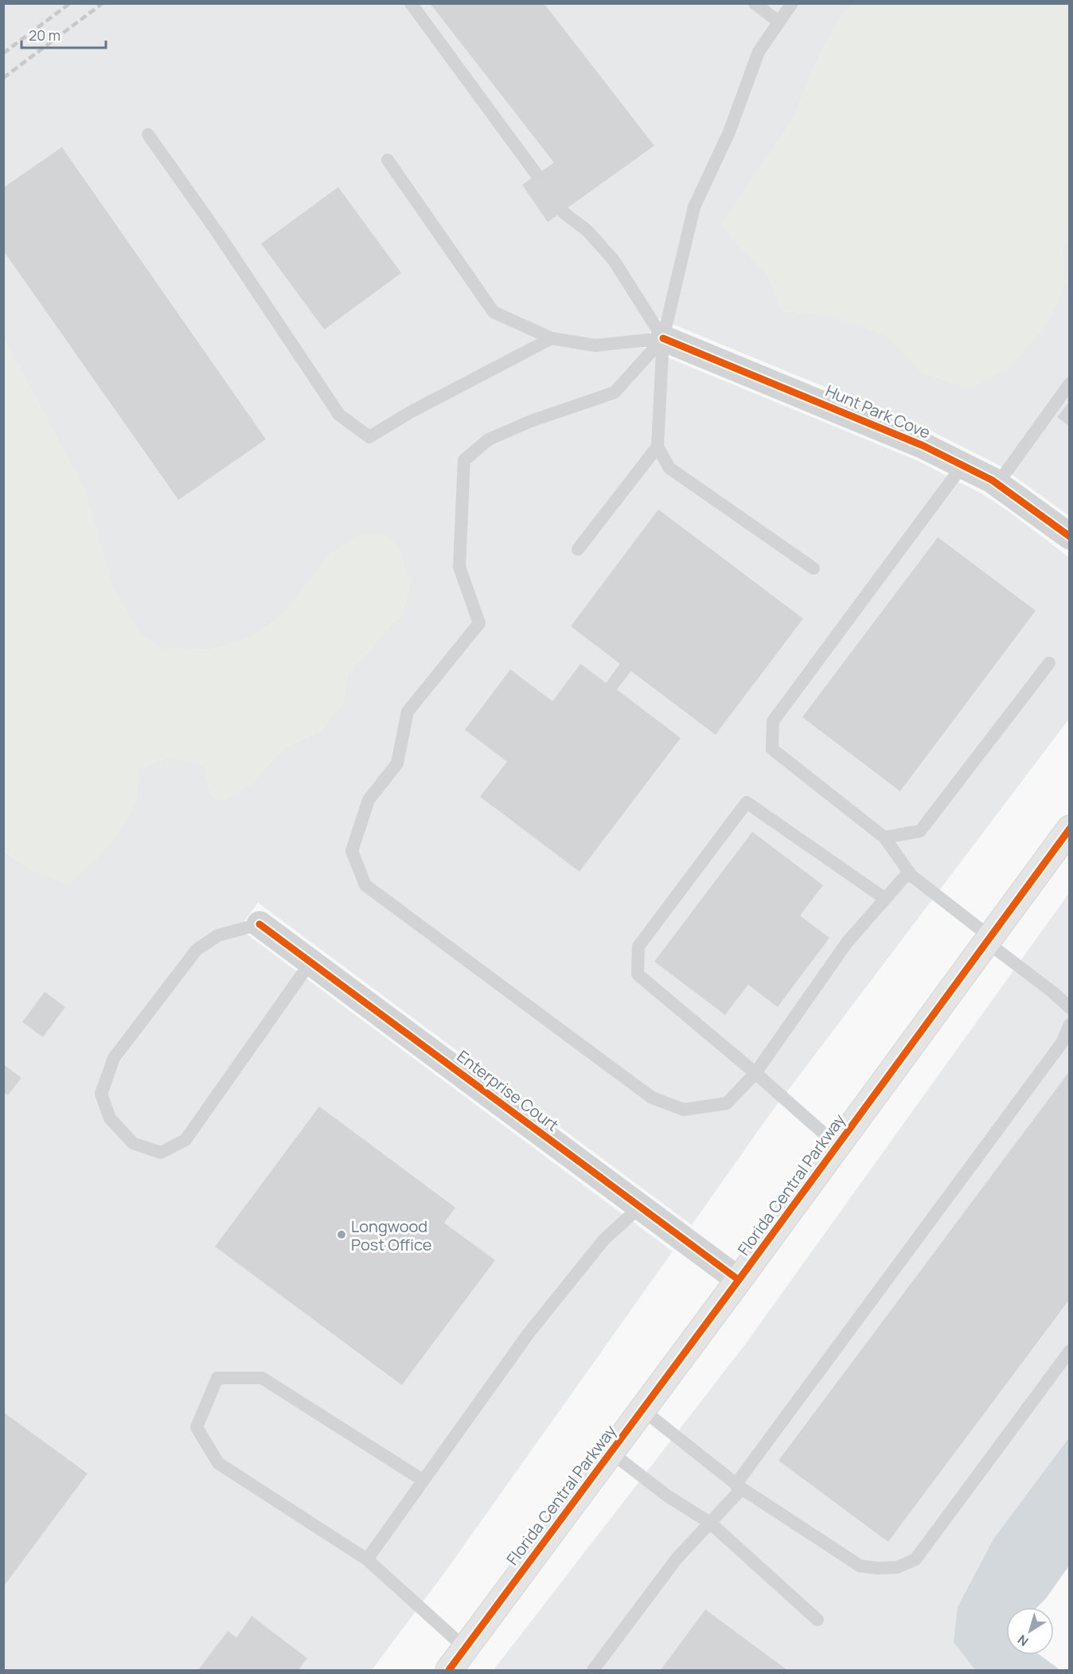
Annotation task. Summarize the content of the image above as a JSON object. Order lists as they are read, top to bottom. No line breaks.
{"streets":{"street":["Hunt Park Cove","Enterprise Court","Florida Central Parkway"]},"crossings":[["Enterprise Court","Florida Central Parkway"]],"places":["Longwood Post Office"],"scale_bar":"20 m","north":"bottom left"}
